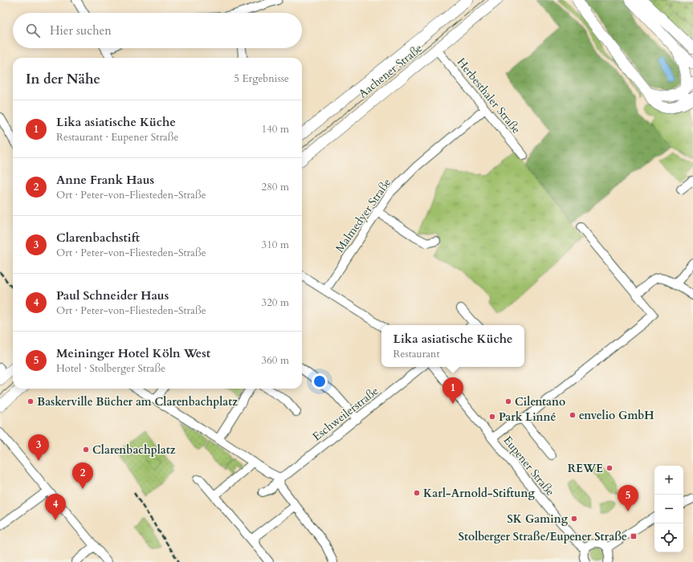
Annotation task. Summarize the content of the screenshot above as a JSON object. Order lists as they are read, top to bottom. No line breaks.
{"streets":{"main road":["Aachener Straße"],"street":["Herbesthaler Straße","Malmedyer Straße","Eschweilerstraße","Eupener Straße"]},"crossings":[["Aachener Straße","Herbesthaler Straße"],["Herbesthaler Straße","Malmedyer Straße"]],"places":{"other":["Baskerville Bücher am Clarenbachplatz","Cilentano","envelio GmbH","Park Linné","Clarenbachplatz","REWE","Karl-Arnold-Stiftung","SK Gaming"],"transit":["Stolberger Straße/Eupener Straße"]},"page":{"search":"Hier suchen","heading":["In der Nähe","5 Ergebnisse"],"list":[{"mark":"1","name":"Lika asiatische Küche","note":"Restaurant · Eupener Straße","value":"140 m"},{"mark":"2","name":"Anne Frank Haus","note":"Ort · Peter-von-Fliesteden-Straße","value":"280 m"},{"mark":"3","name":"Clarenbachstift","note":"Ort · Peter-von-Fliesteden-Straße","value":"310 m"},{"mark":"4","name":"Paul Schneider Haus","note":"Ort · Peter-von-Fliesteden-Straße","value":"320 m"},{"mark":"5","name":"Meininger Hotel Köln West","note":"Hotel · Stolberger Straße","value":"360 m"}],"popup":["Lika asiatische Küche","Restaurant"],"pins":["1","3","2","5","4"],"map_buttons":["+","−"]}}
